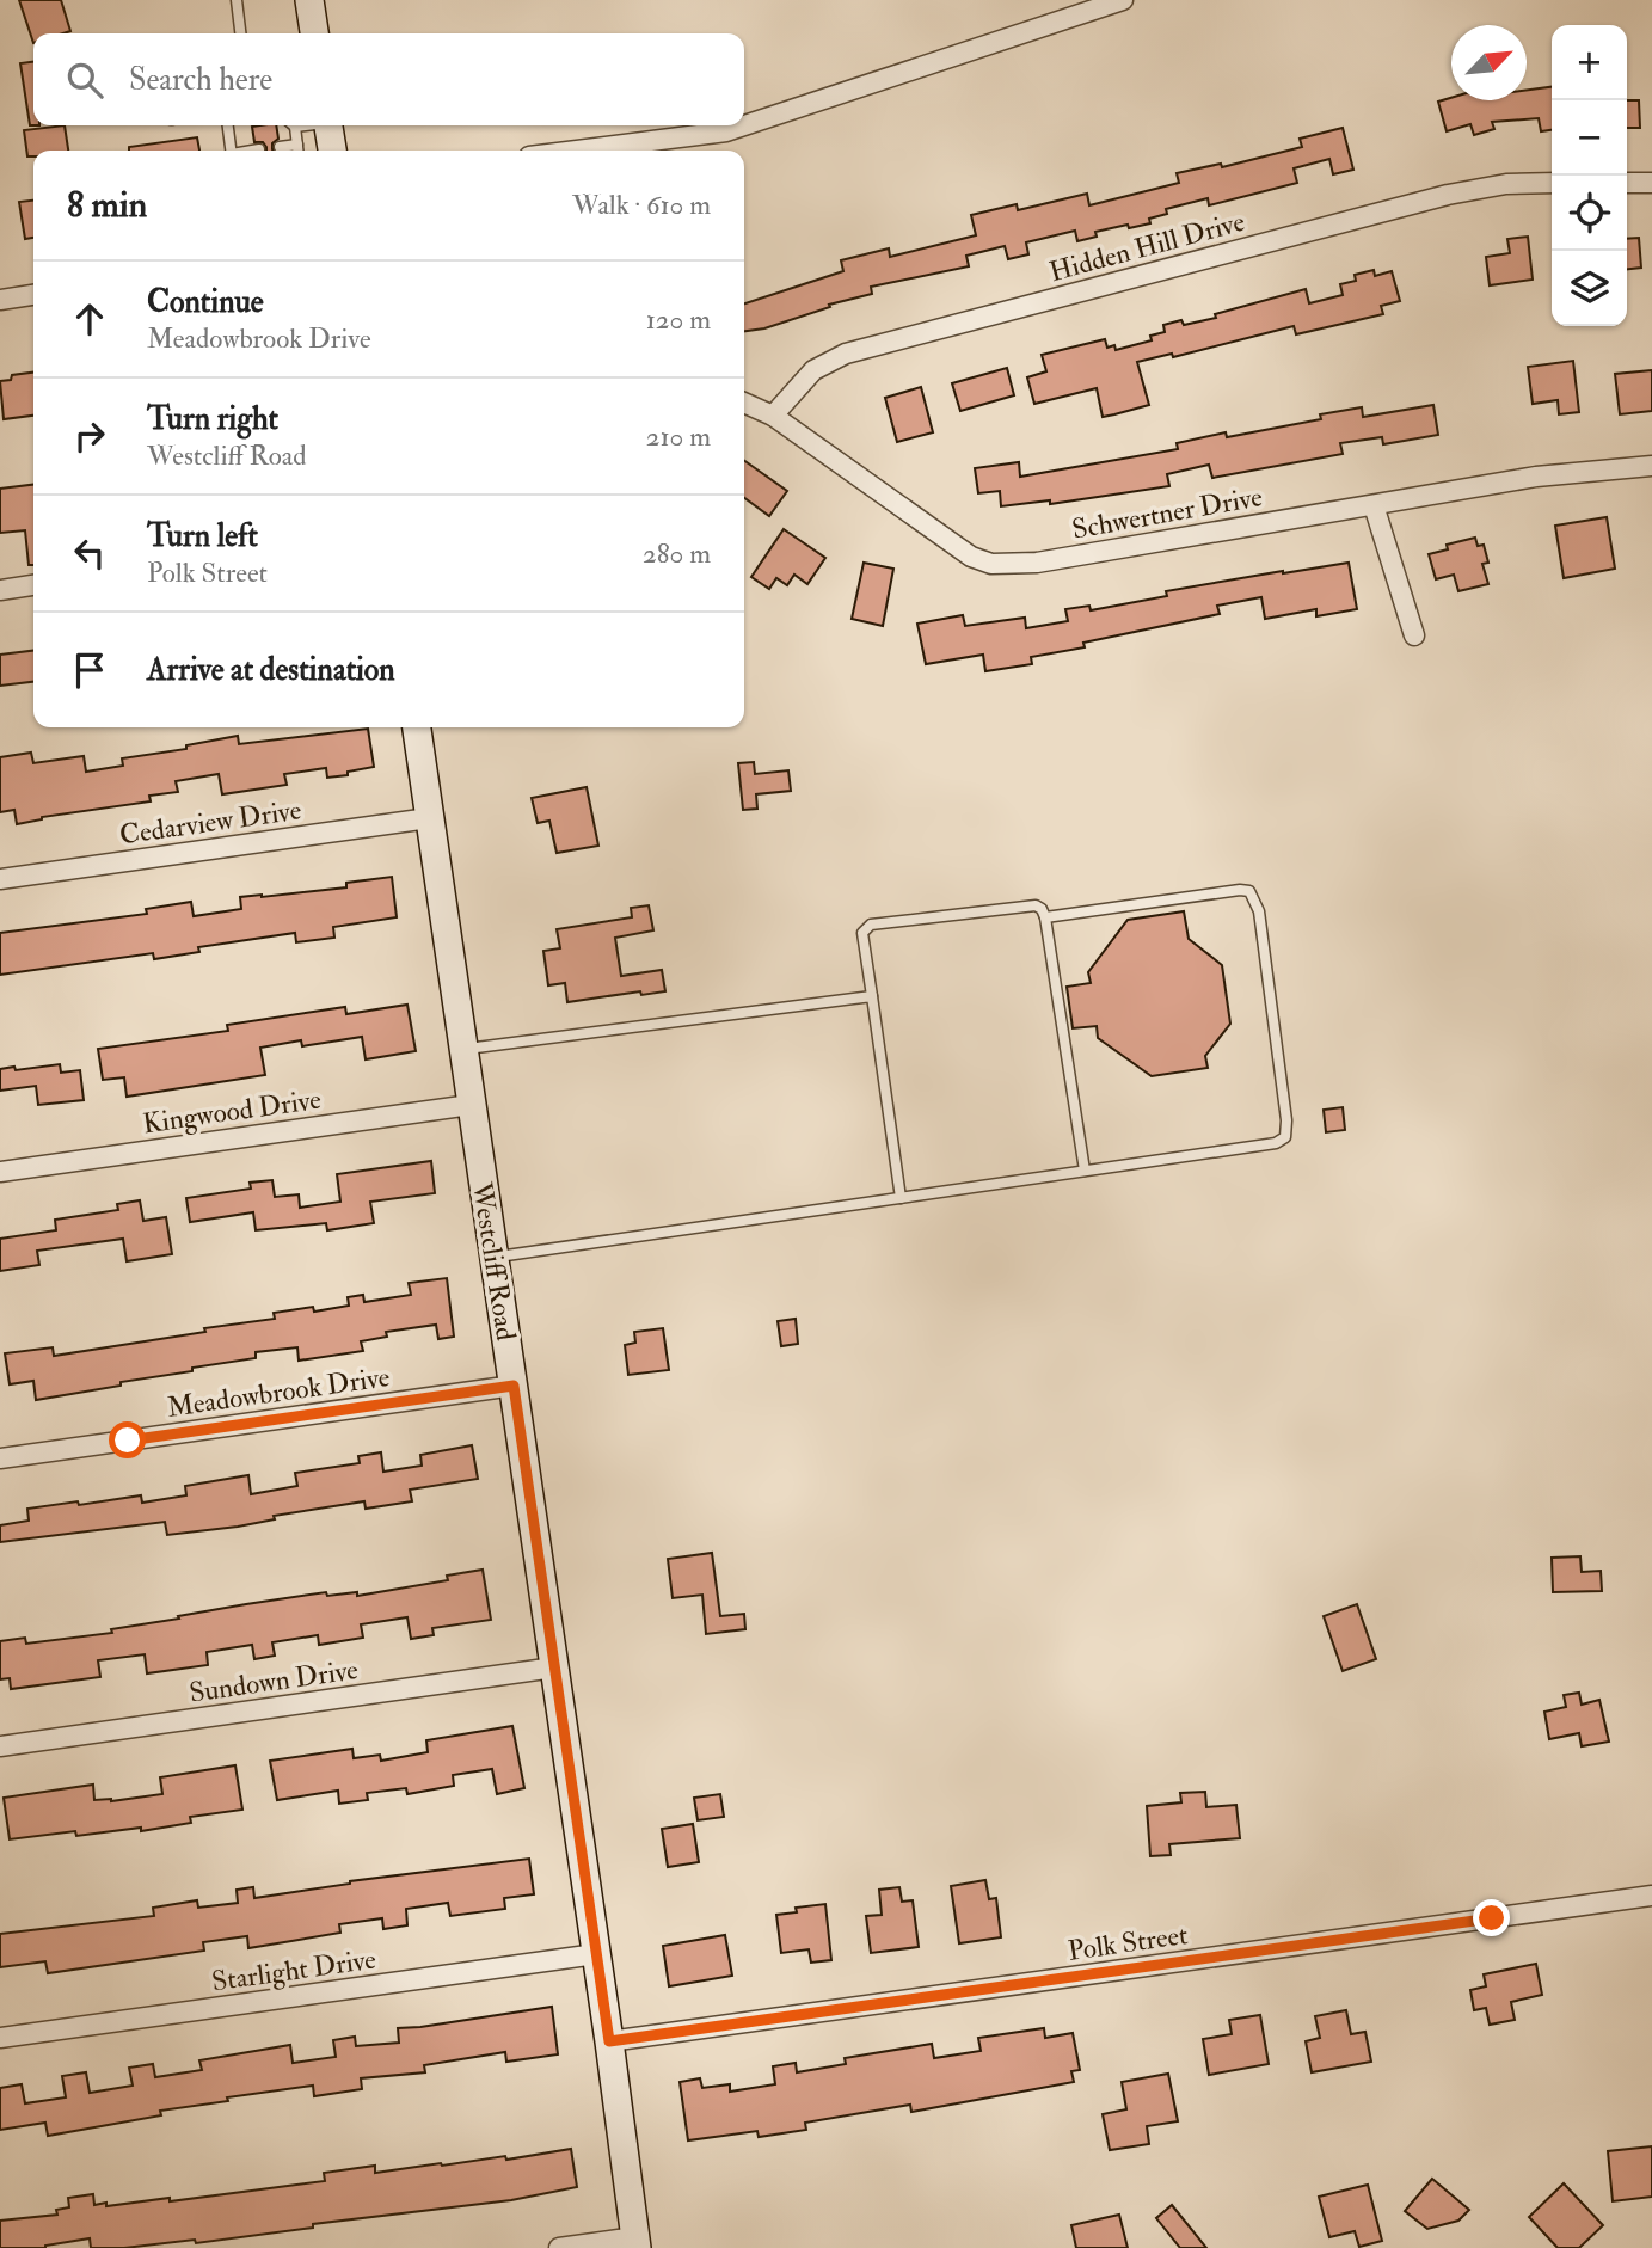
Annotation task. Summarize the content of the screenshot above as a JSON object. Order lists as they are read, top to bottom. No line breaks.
{"streets":{"street":["Hidden Hill Drive","Schwertner Drive","Cedarview Drive","Kingwood Drive","Westcliff Road","Meadowbrook Drive","Sundown Drive","Polk Street","Starlight Drive"]},"crossings":[["Hidden Hill Drive","Schwertner Drive"],["Cedarview Drive","Westcliff Road"],["Kingwood Drive","Westcliff Road"],["Westcliff Road","Meadowbrook Drive"],["Westcliff Road","Sundown Drive"],["Westcliff Road","Polk Street"],["Westcliff Road","Starlight Drive"]],"north":"top right","page":{"map_buttons":["+","−"],"search":"Search here","heading":["8 min","Walk · 610 m"],"list":[["Continue","Meadowbrook Drive","120 m"],["Turn right","Westcliff Road","210 m"],["Turn left","Polk Street","280 m"],"Arrive at destination"]}}
